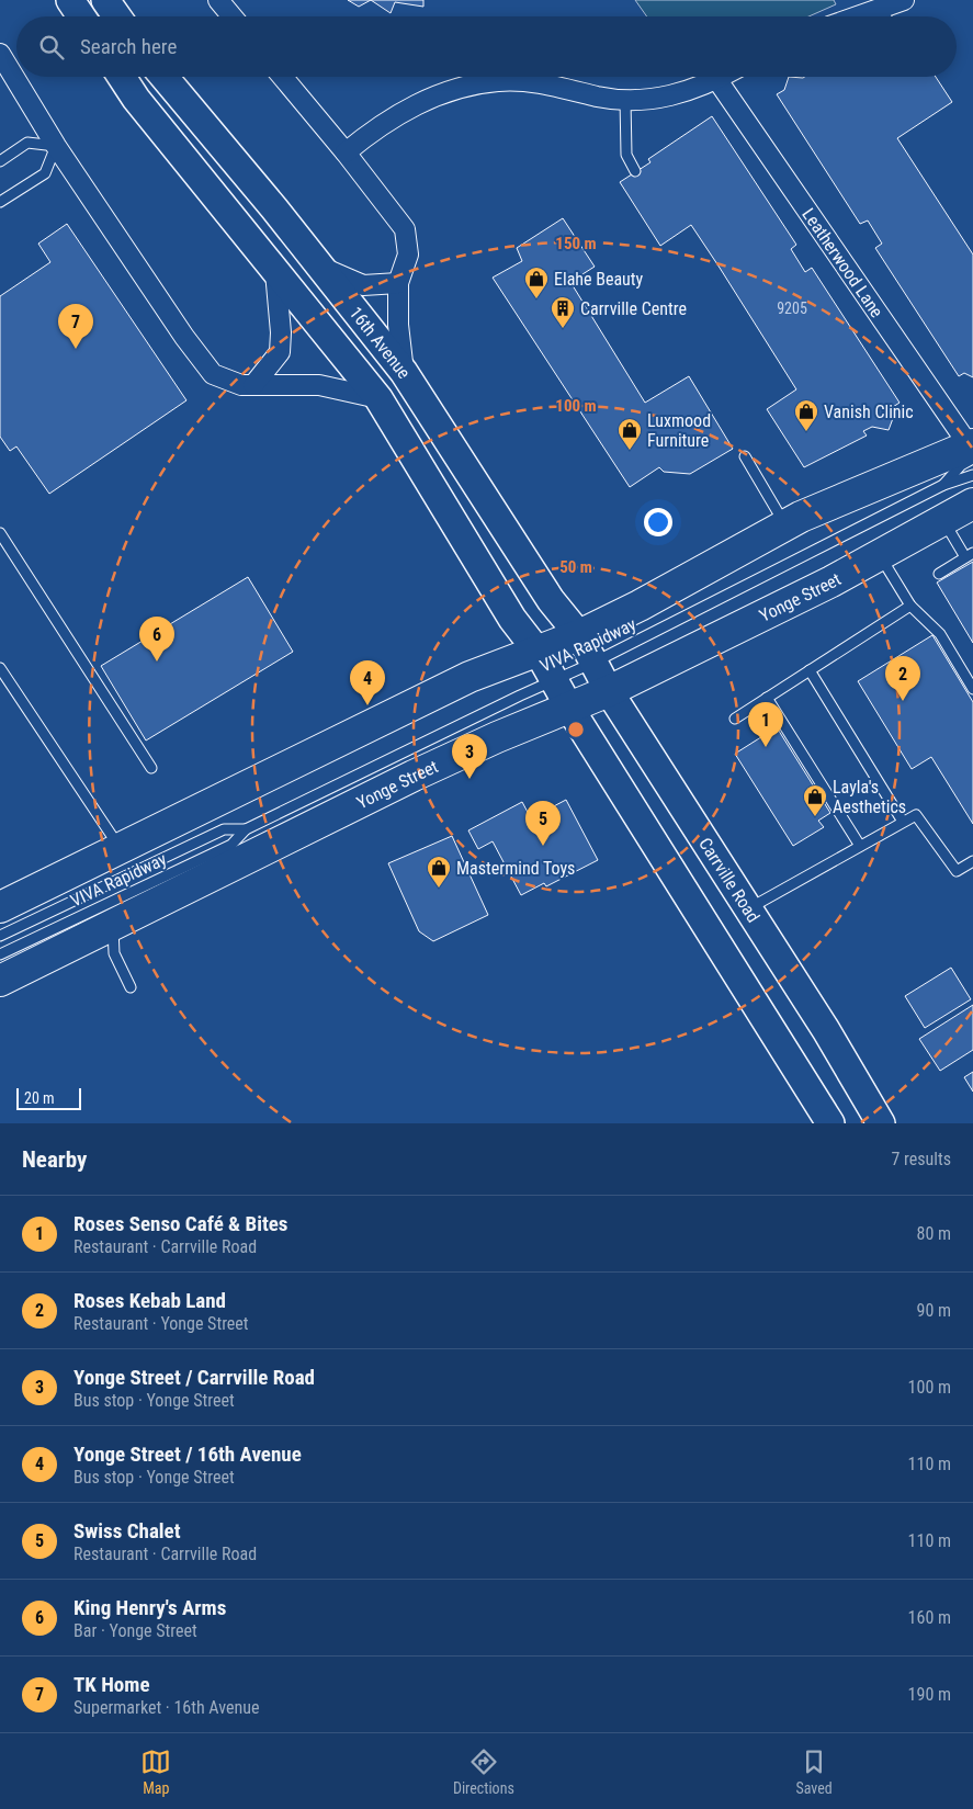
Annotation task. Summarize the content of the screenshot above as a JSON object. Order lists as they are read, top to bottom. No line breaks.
{"streets":{"main road":["16th Avenue","Yonge Street","Carrville Road"],"street":["Leatherwood Lane"],"lane":["VIVA Rapidway"]},"crossings":[["Leatherwood Lane","VIVA Rapidway"],["16th Avenue","Yonge Street"],["16th Avenue","VIVA Rapidway"],["16th Avenue","Carrville Road"],["Yonge Street","Carrville Road"],["VIVA Rapidway","Carrville Road"]],"places":{"shop":["Elahe Beauty","Vanish Clinic","Luxmood Furniture","Layla's Aesthetics","Mastermind Toys"],"building":["Carrville Centre"]},"house_numbers":["9205"],"scale_bar":"20 m","page":{"search":"Search here","pins":["7","6","2","4","1","3","5"],"scale":"20 m","heading":["Nearby","7 results"],"list":[{"mark":"1","name":"Roses Senso Café & Bites","note":"Restaurant · Carrville Road","value":"80 m"},{"mark":"2","name":"Roses Kebab Land","note":"Restaurant · Yonge Street","value":"90 m"},{"mark":"3","name":"Yonge Street / Carrville Road","note":"Bus stop · Yonge Street","value":"100 m"},{"mark":"4","name":"Yonge Street / 16th Avenue","note":"Bus stop · Yonge Street","value":"110 m"},{"mark":"5","name":"Swiss Chalet","note":"Restaurant · Carrville Road","value":"110 m"},{"mark":"6","name":"King Henry's Arms","note":"Bar · Yonge Street","value":"160 m"},{"mark":"7","name":"TK Home","note":"Supermarket · 16th Avenue","value":"190 m"}],"nav":["Map","Directions","Saved"]},"rings":["150 m","100 m","50 m"]}
